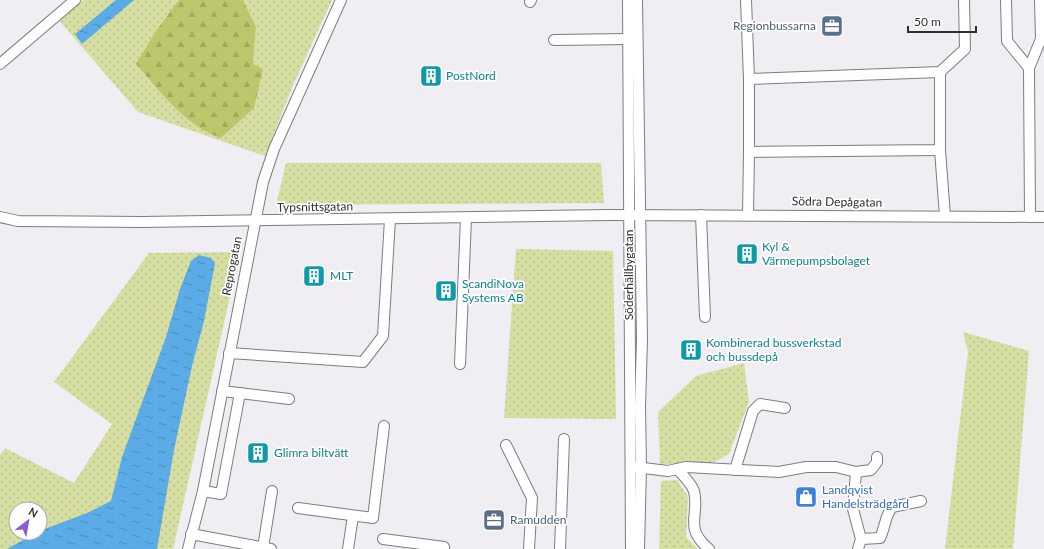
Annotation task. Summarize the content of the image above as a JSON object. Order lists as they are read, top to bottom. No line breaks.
{"streets":{"street":["Södra Depågatan","Typsnittsgatan","Reprogatan","Söderhällbygatan"]},"crossings":[["Södra Depågatan","Typsnittsgatan"],["Södra Depågatan","Söderhällbygatan"],["Typsnittsgatan","Reprogatan"],["Typsnittsgatan","Söderhällbygatan"]],"places":{"office":["Regionbussarna","Ramudden"],"building":["PostNord","Kyl & Värmepumpsbolaget","MLT","ScandiNova Systems AB","Kombinerad bussverkstad och bussdepå","Glimra biltvätt"],"shop":["Landqvist Handelsträdgård"]},"scale_bar":"50 m","north":"top right"}
